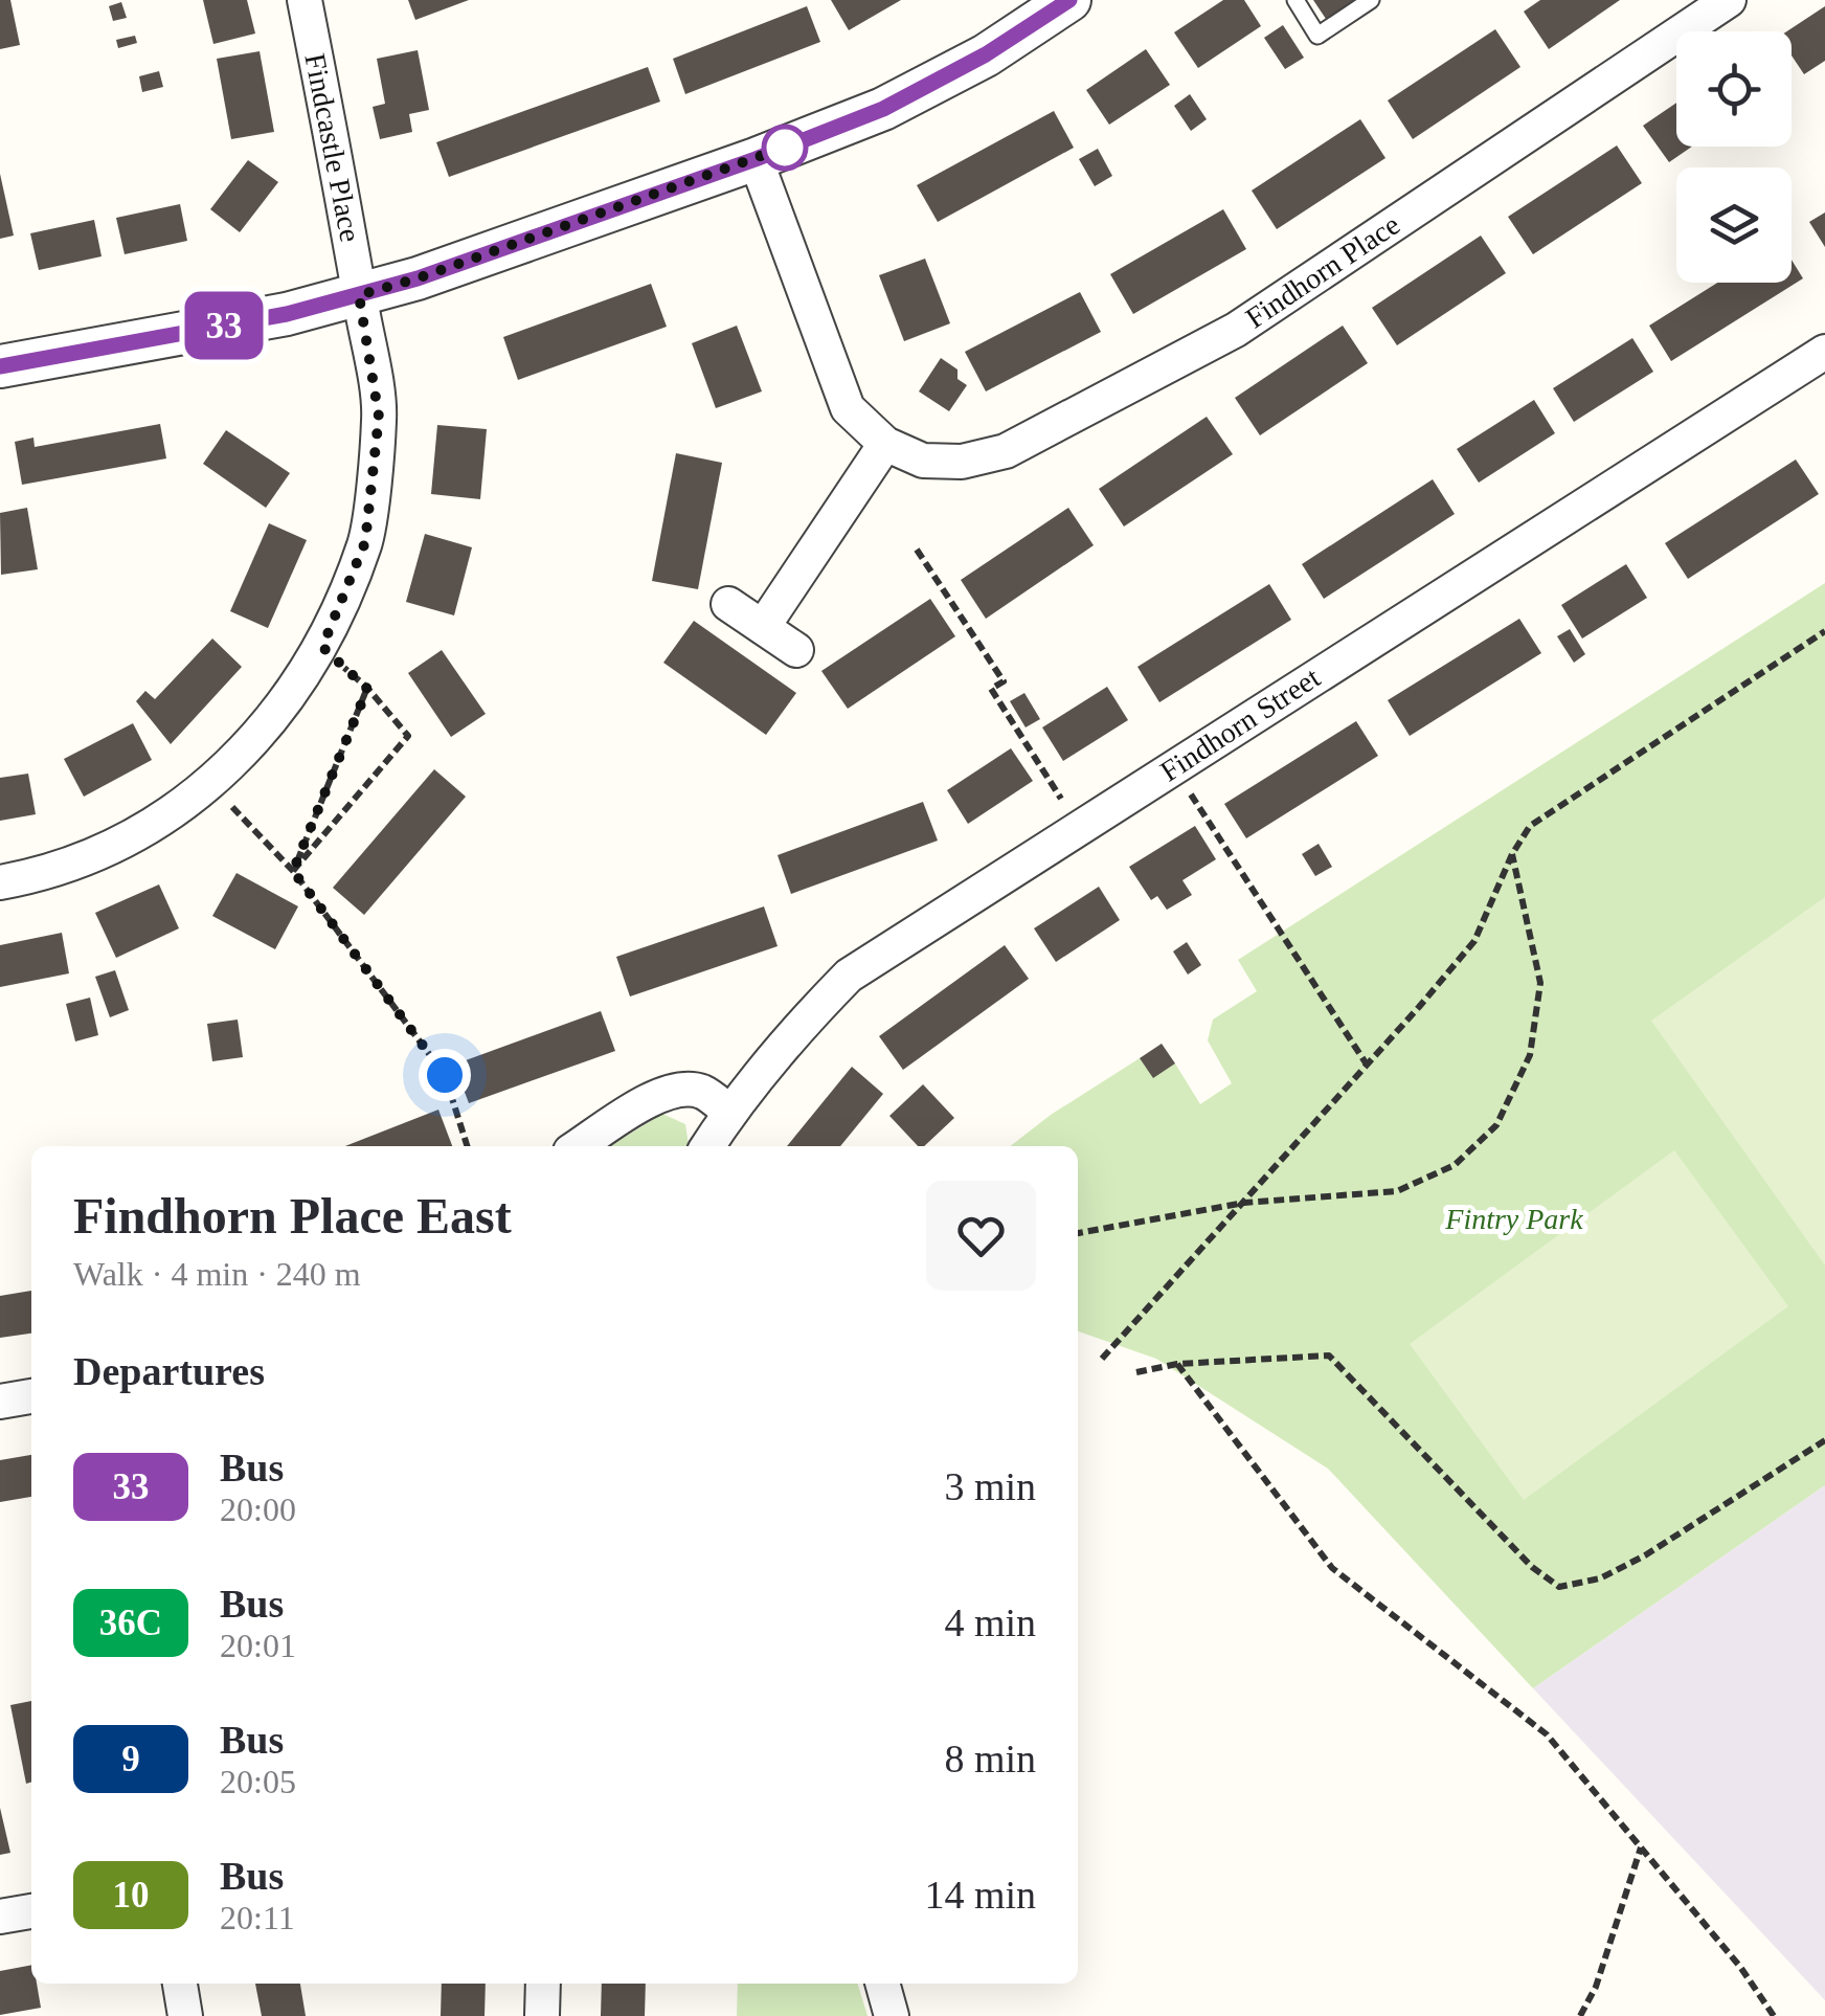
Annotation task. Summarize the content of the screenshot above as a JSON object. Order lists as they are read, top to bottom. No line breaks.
{"streets":{"street":["Findcastle Place","Findhorn Place","Findhorn Street"]},"parks":["Fintry Park"],"lines":["bus line 33"],"page":{"on_map":"33","heading":[["Findhorn Place East","Walk · 4 min · 240 m"],"Departures"],"list":[{"mark":"33","name":"Bus","note":"20:00","value":"3 min"},{"mark":"36C","name":"Bus","note":"20:01","value":"4 min"},{"mark":"9","name":"Bus","note":"20:05","value":"8 min"},{"mark":"10","name":"Bus","note":"20:11","value":"14 min"}]}}
